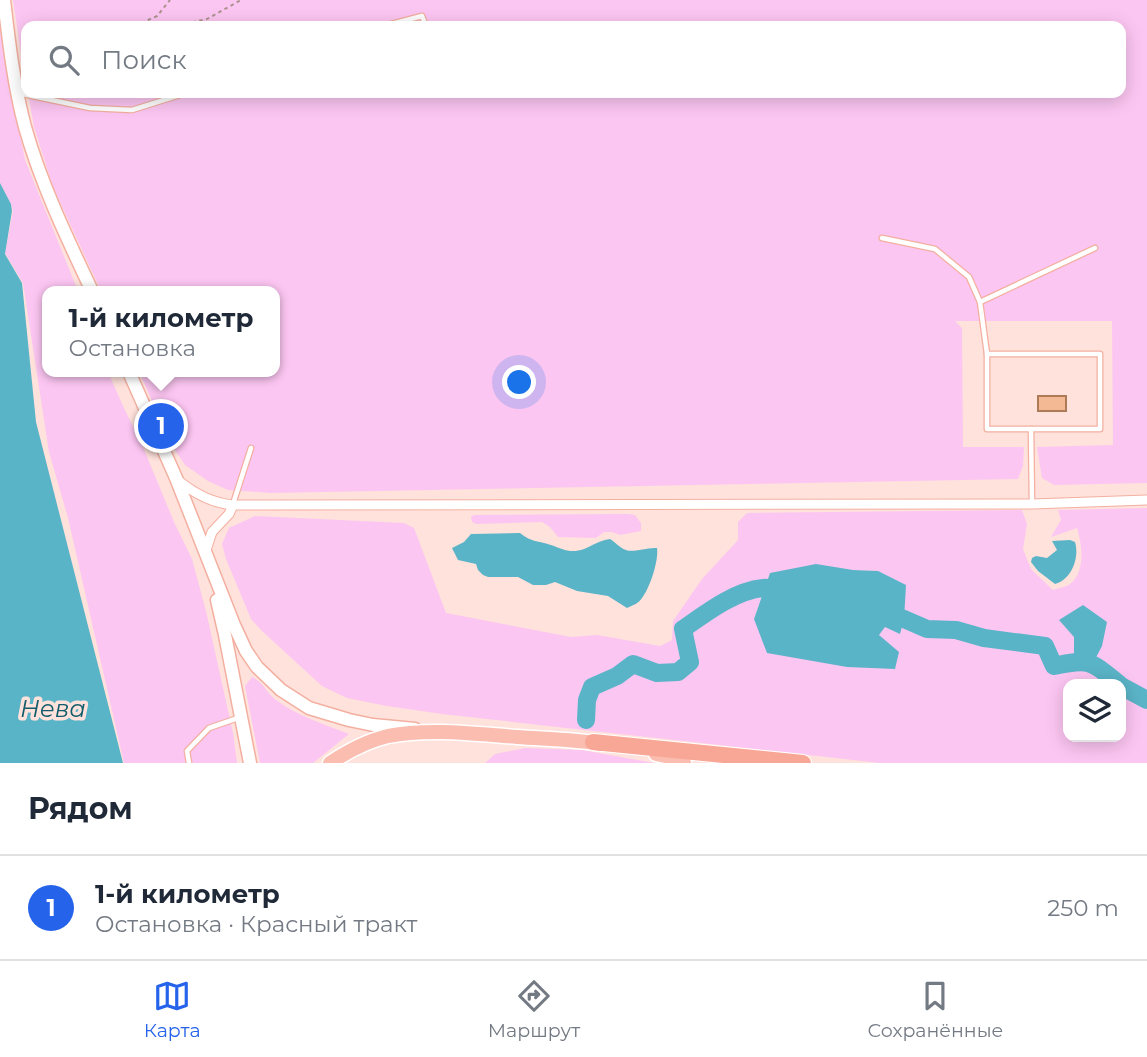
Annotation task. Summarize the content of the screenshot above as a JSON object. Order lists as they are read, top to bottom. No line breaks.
{"water":["Нева"],"page":{"search":"Поиск","popup":["1-й километр","Остановка"],"pins":"1","heading":"Рядом","list":[{"mark":"1","name":"1-й километр","note":"Остановка · Красный тракт","value":"250 m"}],"nav":["Карта","Маршрут","Сохранённые"]}}
